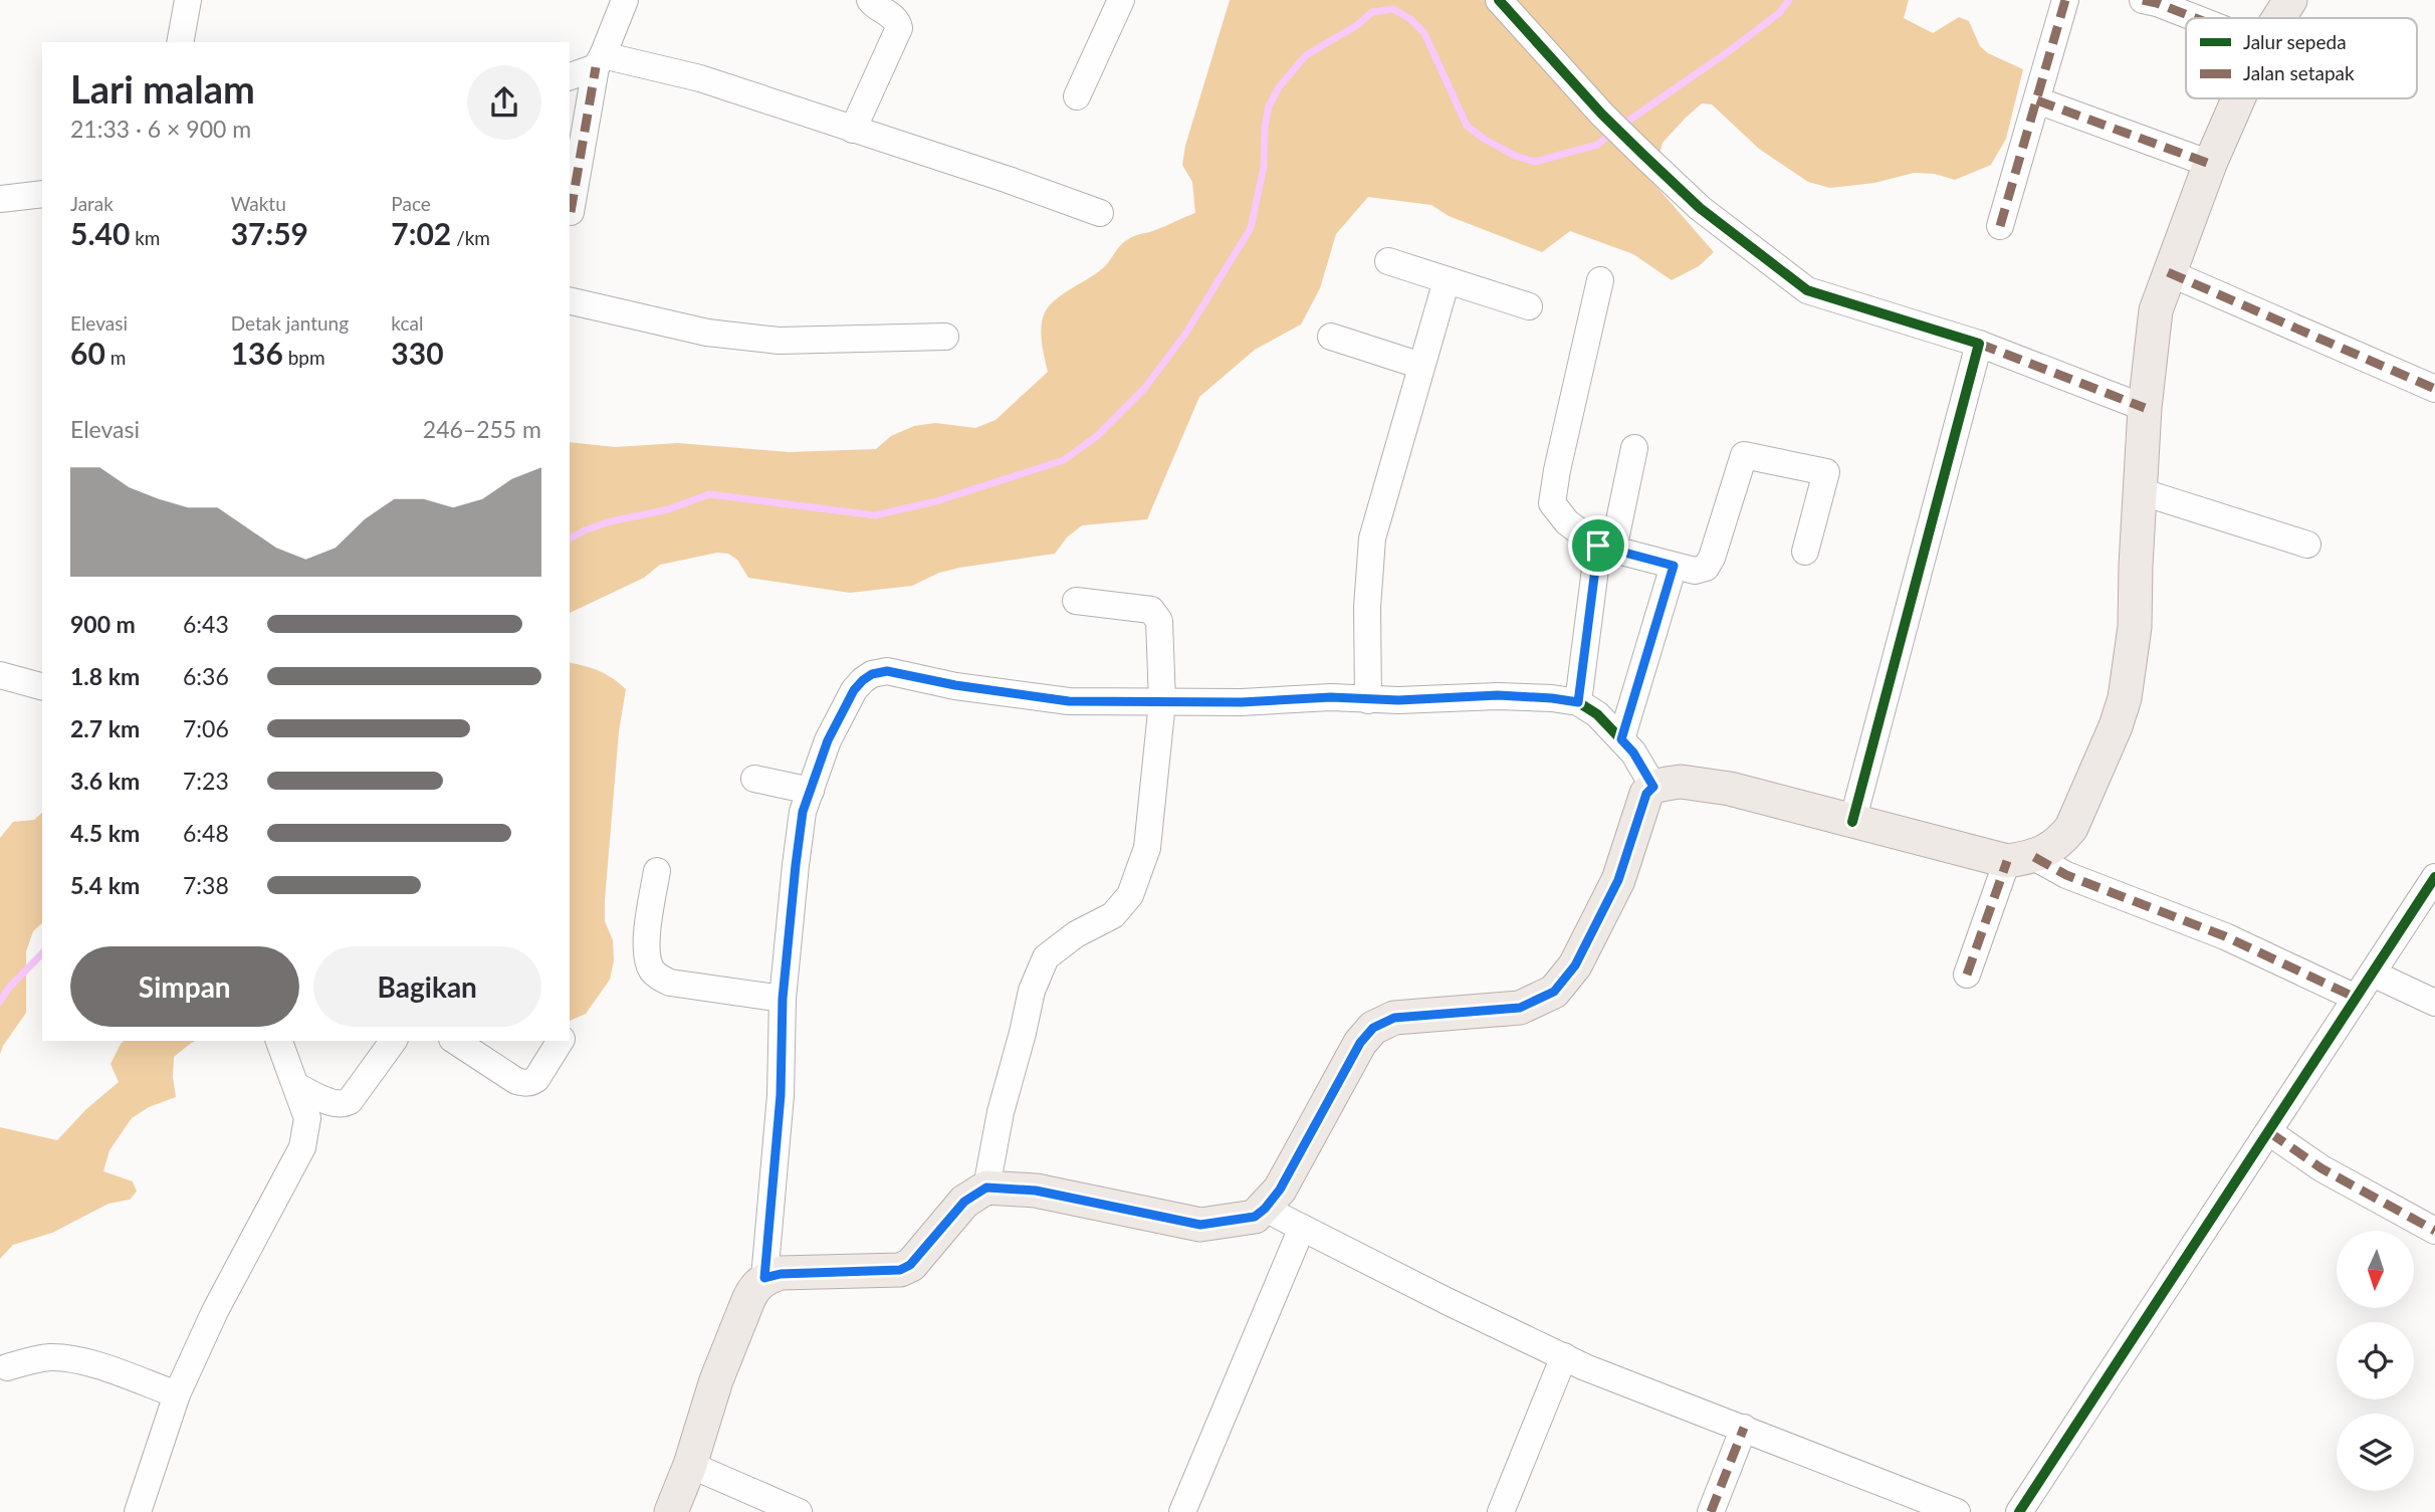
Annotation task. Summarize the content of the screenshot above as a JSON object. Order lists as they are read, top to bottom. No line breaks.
{"legend":["Jalur sepeda","Jalan setapak"],"north":"bottom","page":{"heading":["Lari malam","21:33 · 6 × 900 m"],"stats":[["Jarak","5.40 km"],["Waktu","37:59"],["Pace","7:02 /km"],["Elevasi","60 m"],["Detak jantung","136 bpm"],["kcal","330"]],"chart":["Elevasi","246–255 m"],"list":[{"name":"900 m","note":"6:43"},{"name":"1.8 km","note":"6:36"},{"name":"2.7 km","note":"7:06"},{"name":"3.6 km","note":"7:23"},{"name":"4.5 km","note":"6:48"},{"name":"5.4 km","note":"7:38"}],"buttons":["Simpan","Bagikan"]}}
